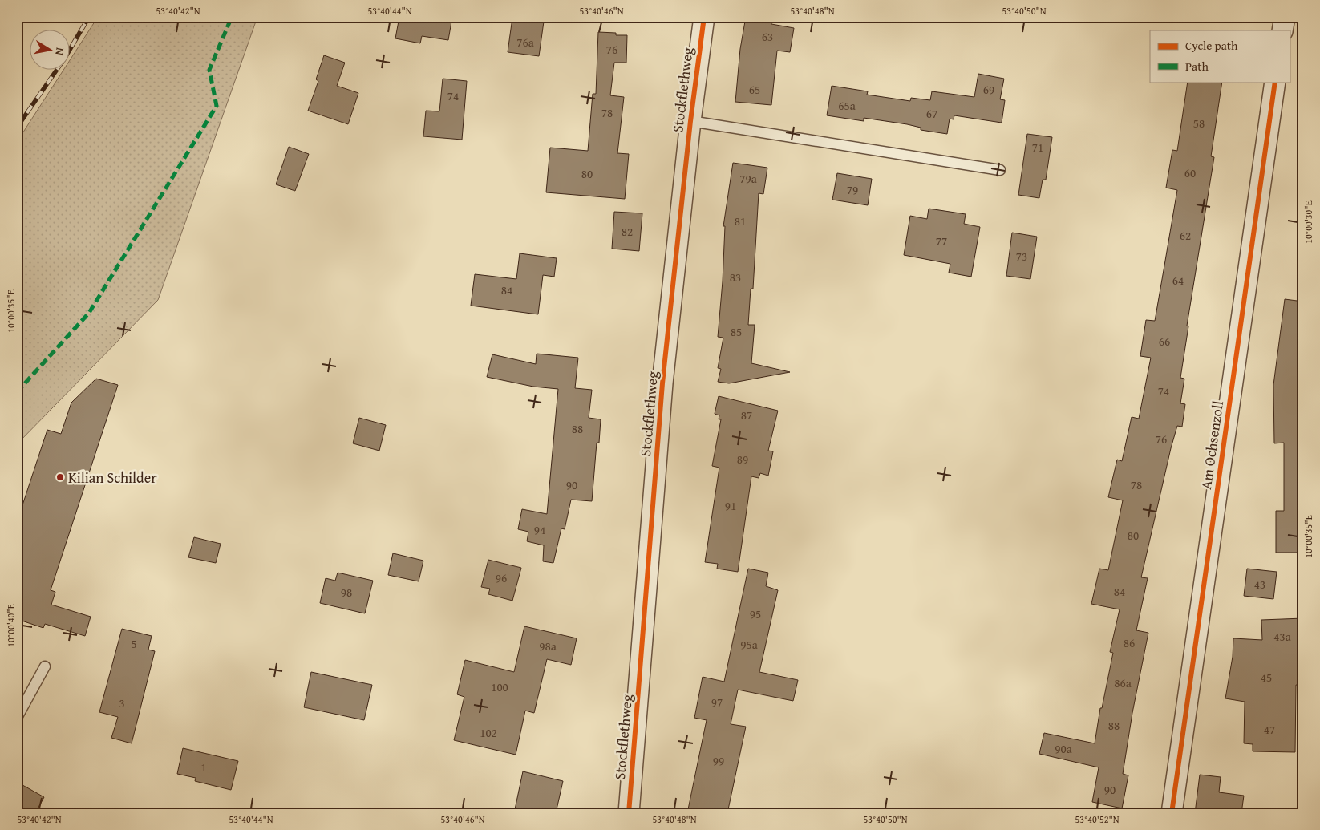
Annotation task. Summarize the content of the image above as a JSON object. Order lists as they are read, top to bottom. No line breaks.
{"streets":{"street":["Stockflethweg","Am Ochsenzoll"]},"places":["Kilian Schilder"],"house_numbers":["63","76a","76","65","69","74","65a","78","67","58","71","60","80","79a","79","81","82","62","77","73","83","64","84","85","66","74","87","88","76","89","90","78","91","94","80","96","43","84","98","95","43a","86","5","95a","98a","45","86a","100","97","3","88","47","102","90a","99","1","90"],"legend":["Cycle path","Path"],"north":"right","coordinates":["53°40'42\"N","53°40'44\"N","53°40'46\"N","53°40'48\"N","53°40'50\"N","10°00'30\"E","10°00'35\"E","10°00'40\"E","53°40'52\"N"]}
